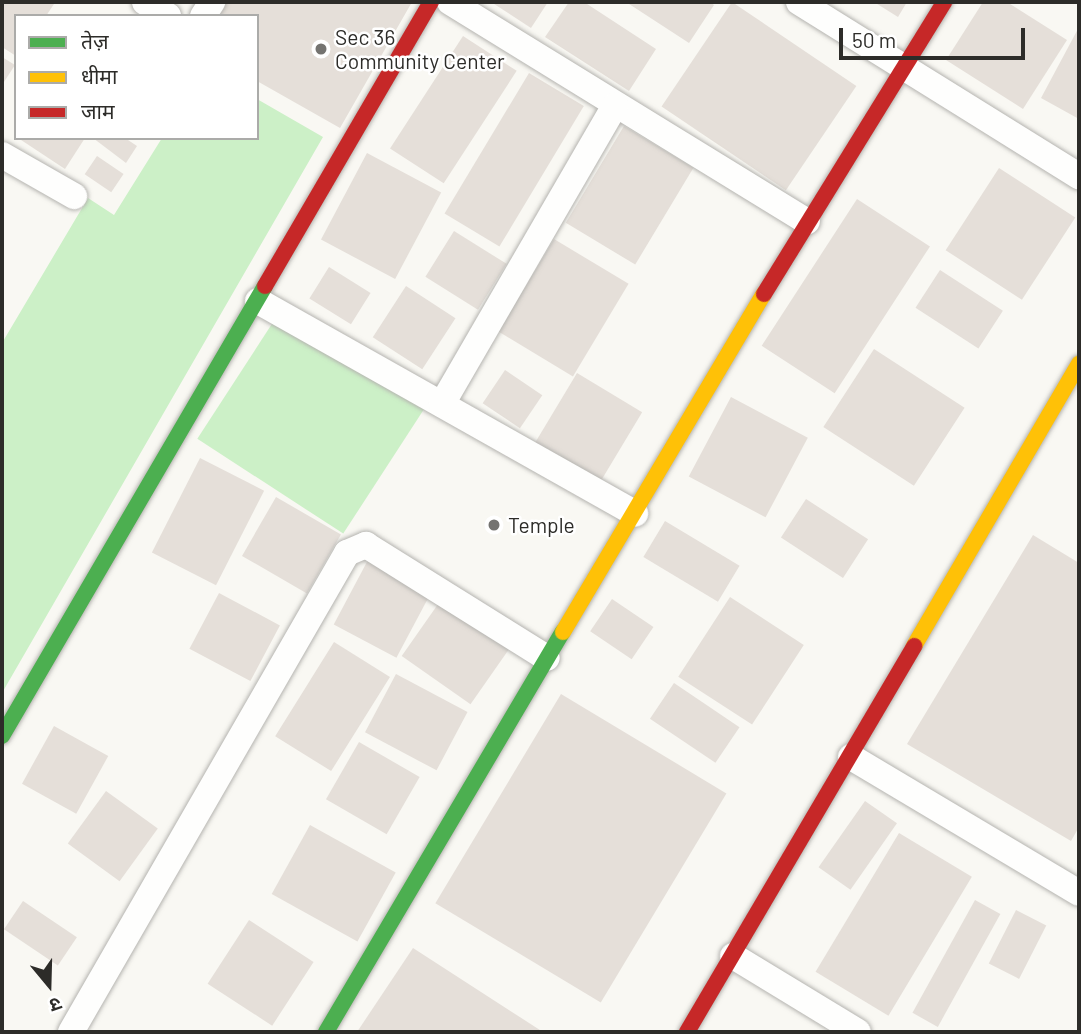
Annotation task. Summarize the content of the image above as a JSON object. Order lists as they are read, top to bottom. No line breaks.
{"places":["Sec 36 Community Center","Temple"],"legend":["तेज़","धीमा","जाम"],"scale_bar":"50 m","north":"bottom"}
